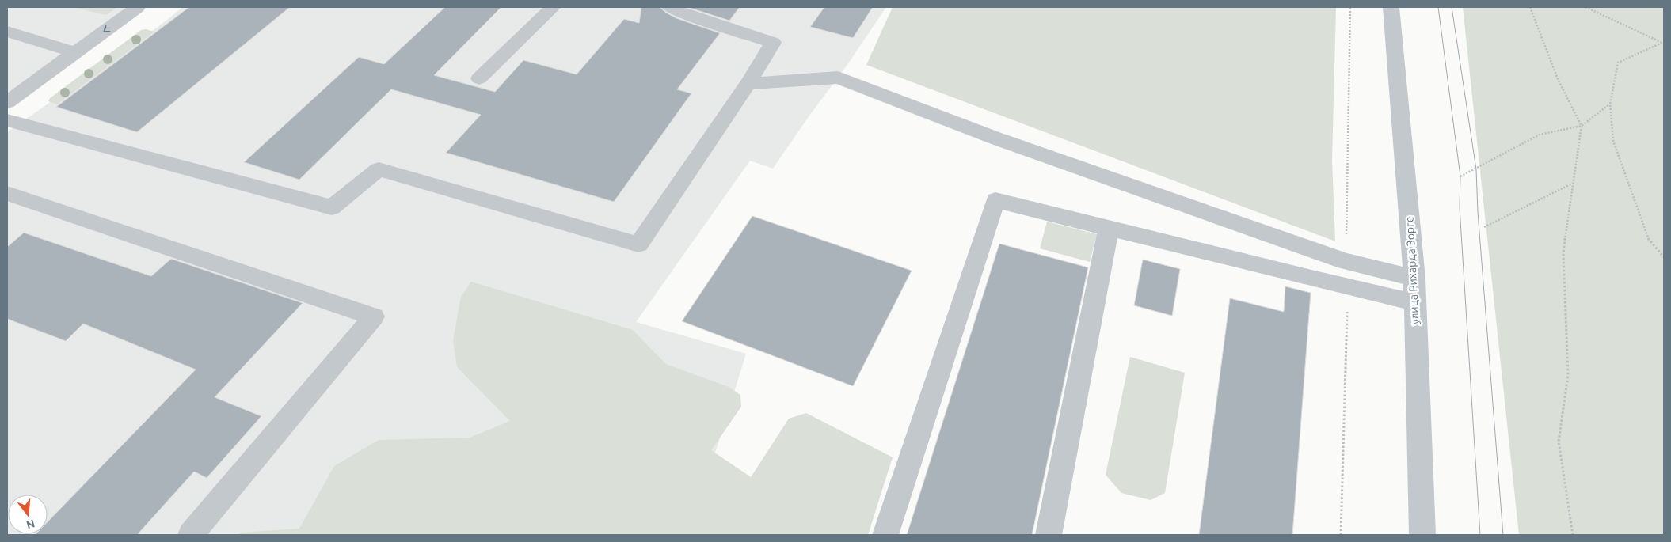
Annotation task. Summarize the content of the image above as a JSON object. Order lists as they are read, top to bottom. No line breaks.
{"streets":{"street":["улица Рихарда Зорге"]},"north":"bottom"}
